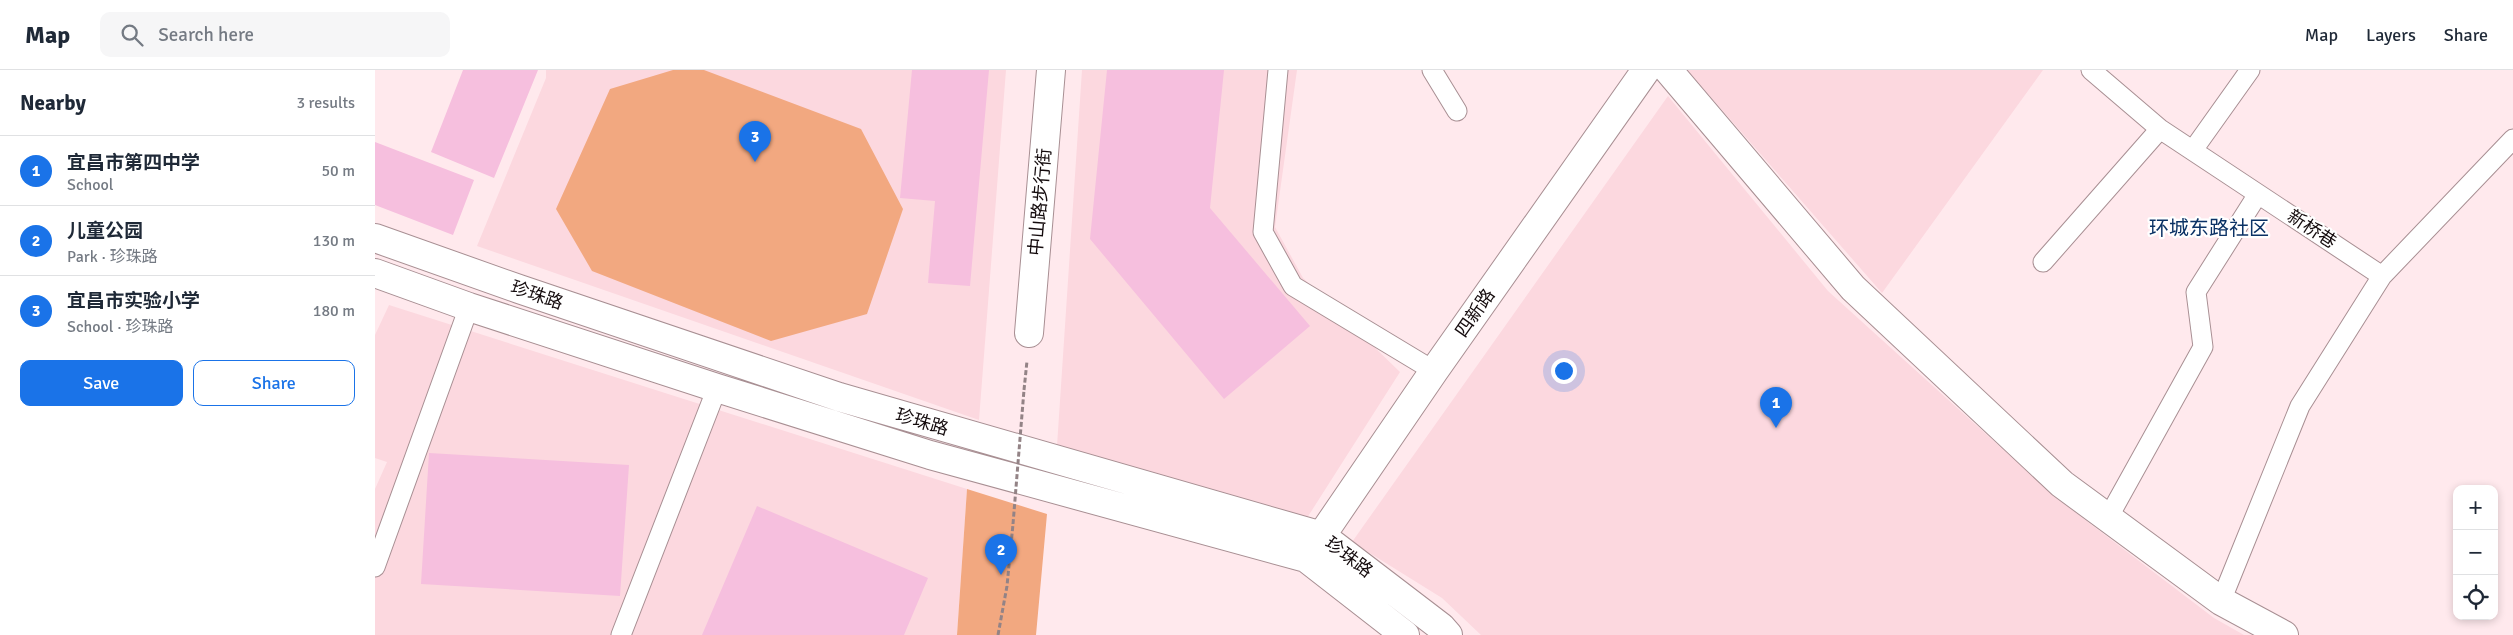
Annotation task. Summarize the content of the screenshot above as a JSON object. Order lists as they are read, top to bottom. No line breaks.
{"streets":{"main road":["中山路步行街","珍珠路","四新路"],"lane":["新桥巷"]},"crossings":[["珍珠路","四新路"]],"districts":["环城东路社区"],"page":{"header":"Map","search":"Search here","nav":["Map","Layers","Share"],"heading":["Nearby","3 results"],"pins":["3","1","2"],"list":[{"mark":"1","name":"宜昌市第四中学","note":"School","value":"50 m"},{"mark":"2","name":"儿童公园","note":"Park · 珍珠路","value":"130 m"},{"mark":"3","name":"宜昌市实验小学","note":"School · 珍珠路","value":"180 m"}],"buttons":["Save","Share"],"map_buttons":["+","−"]}}
